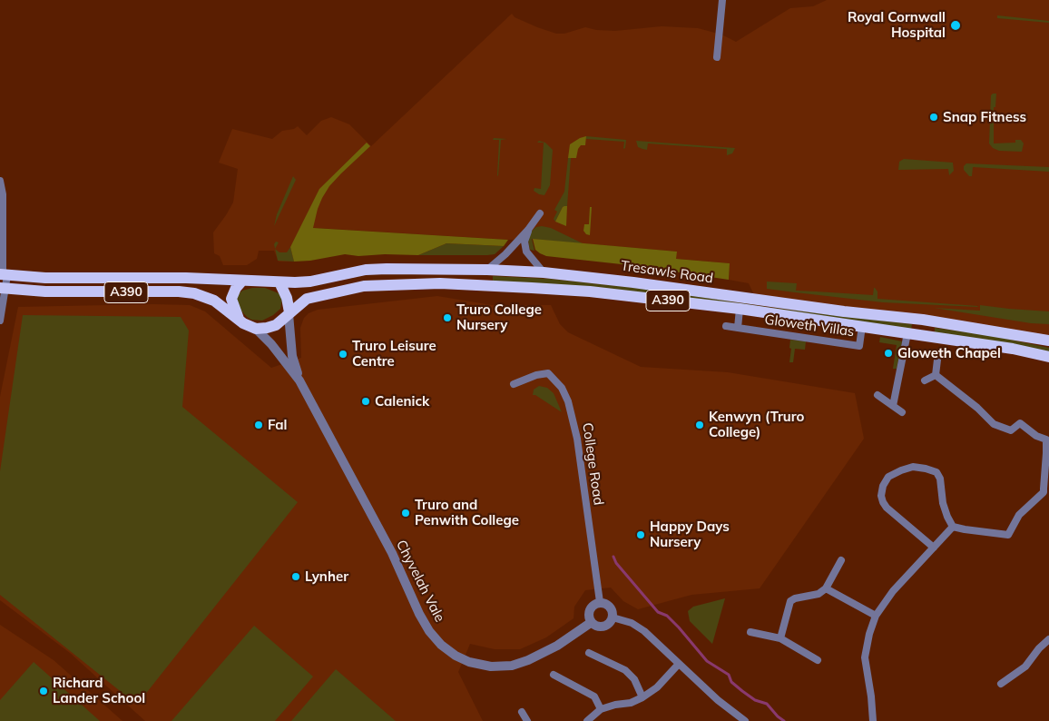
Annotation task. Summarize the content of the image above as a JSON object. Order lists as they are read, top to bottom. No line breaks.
{"streets":{"highway":["Tresawls Road","A390"],"street":["Gloweth Villas","College Road","Chyvelah Vale"]},"crossings":[["Tresawls Road","A390"],["Tresawls Road","Gloweth Villas"],["Tresawls Road","Chyvelah Vale"],["A390","Chyvelah Vale"],["College Road","Chyvelah Vale"]],"places":["Royal Cornwall Hospital","Snap Fitness","Truro College Nursery","Gloweth Chapel","Truro Leisure Centre","Calenick","Fal","Kenwyn (Truro College)","Truro and Penwith College","Happy Days Nursery","Lynher","Richard Lander School"]}
